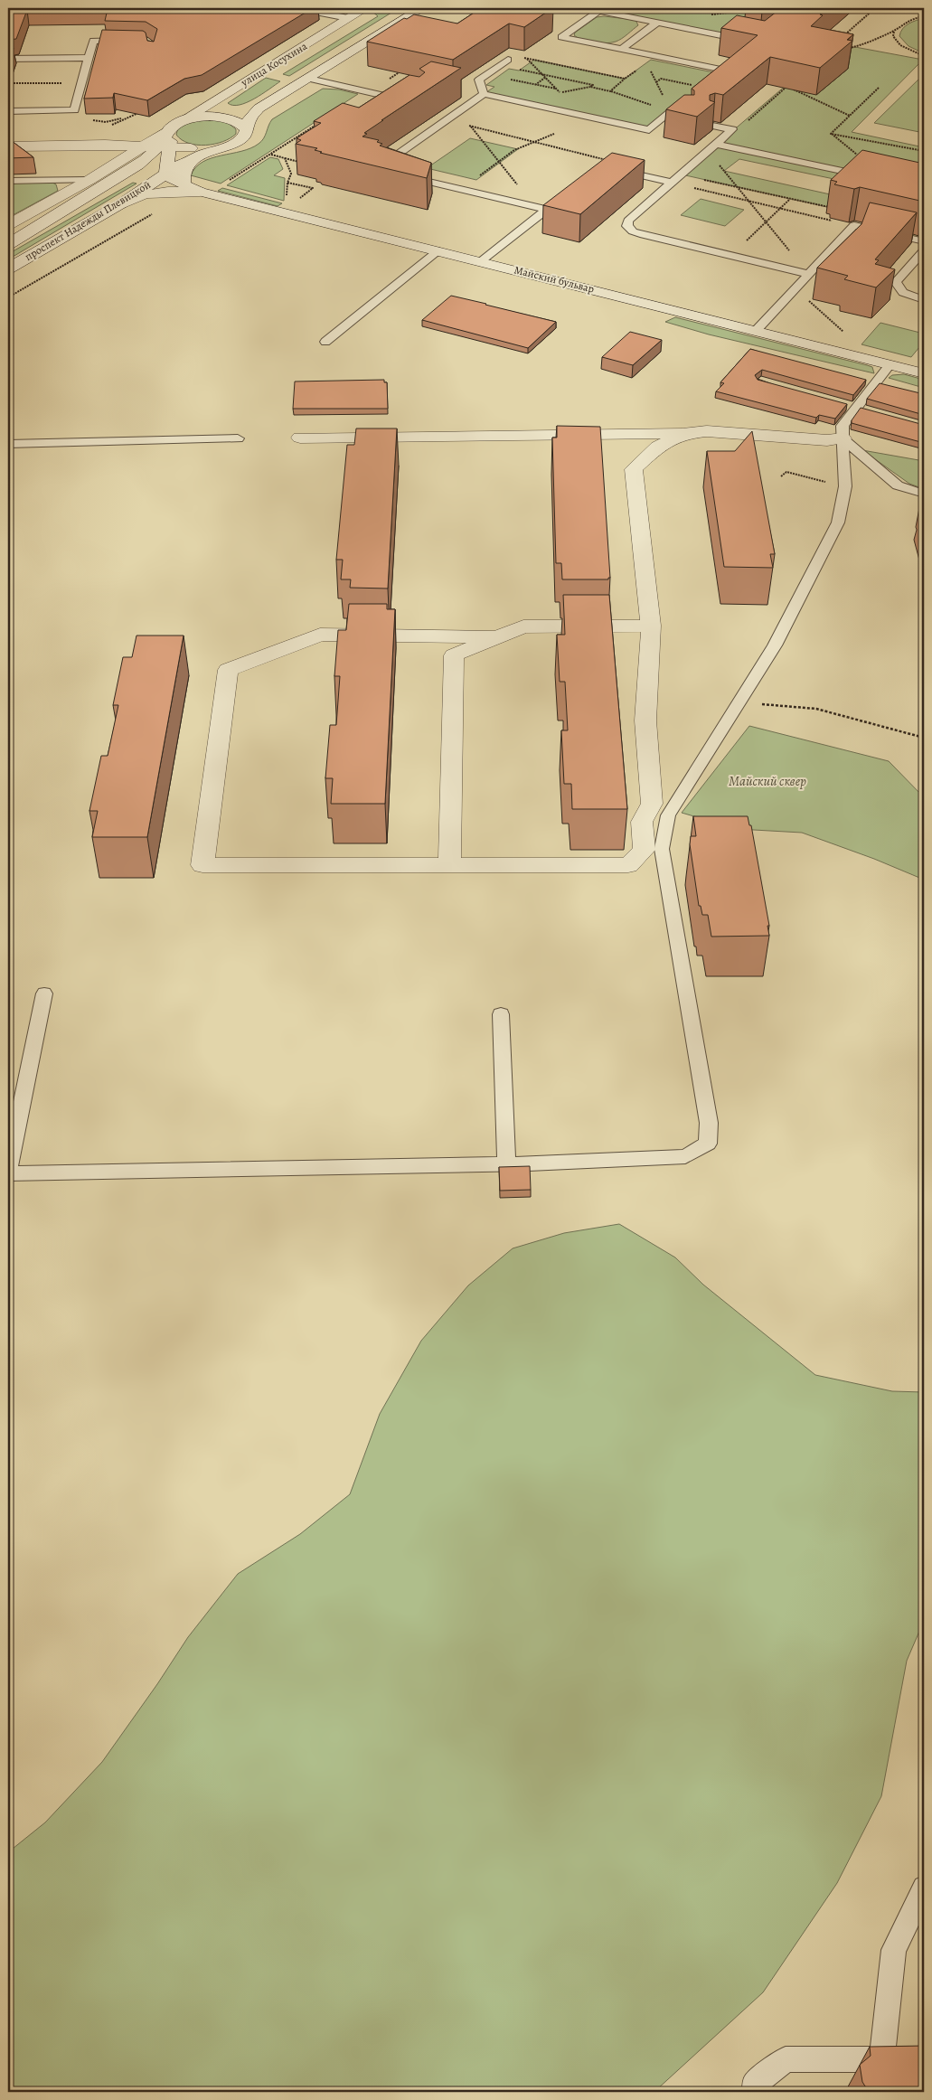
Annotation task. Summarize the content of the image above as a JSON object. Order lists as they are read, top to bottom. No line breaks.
{"streets":{"street":["улица Косухина","проспект Надежды Плевицкой","Майский бульвар"]},"crossings":[["улица Косухина","проспект Надежды Плевицкой"],["проспект Надежды Плевицкой","Майский бульвар"]],"parks":["Майский сквер"]}
